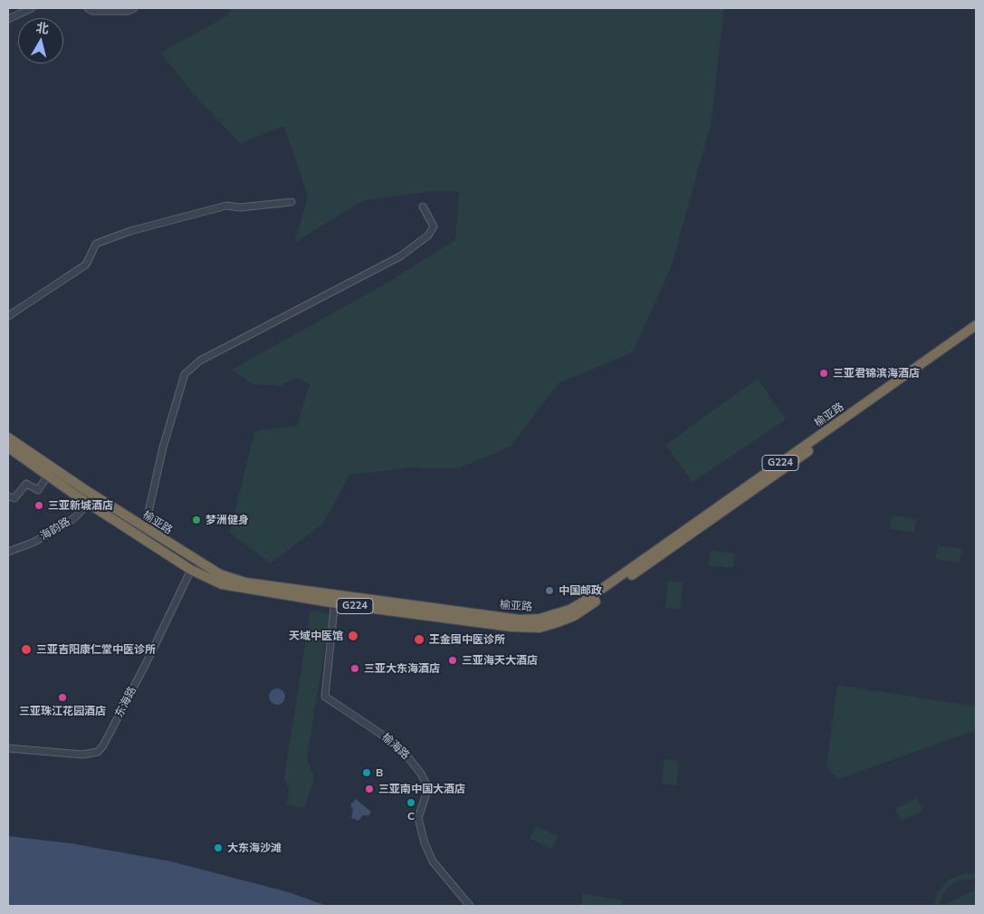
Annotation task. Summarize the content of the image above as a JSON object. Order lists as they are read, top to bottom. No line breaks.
{"streets":{"highway":["榆亚路","G224"],"street":["海韵路","东海路","榆海路"]},"crossings":[["榆亚路","海韵路"],["榆亚路","东海路"],["榆亚路","榆海路"]],"places":["三亚君锦滨海酒店","三亚新城酒店","梦洲健身","中国邮政","天域中医馆","王金囤中医诊所","三亚吉阳康仁堂中医诊所","三亚海天大酒店","三亚大东海酒店","三亚珠江花园酒店","B","三亚南中国大酒店","C","大东海沙滩"],"north":"top"}
